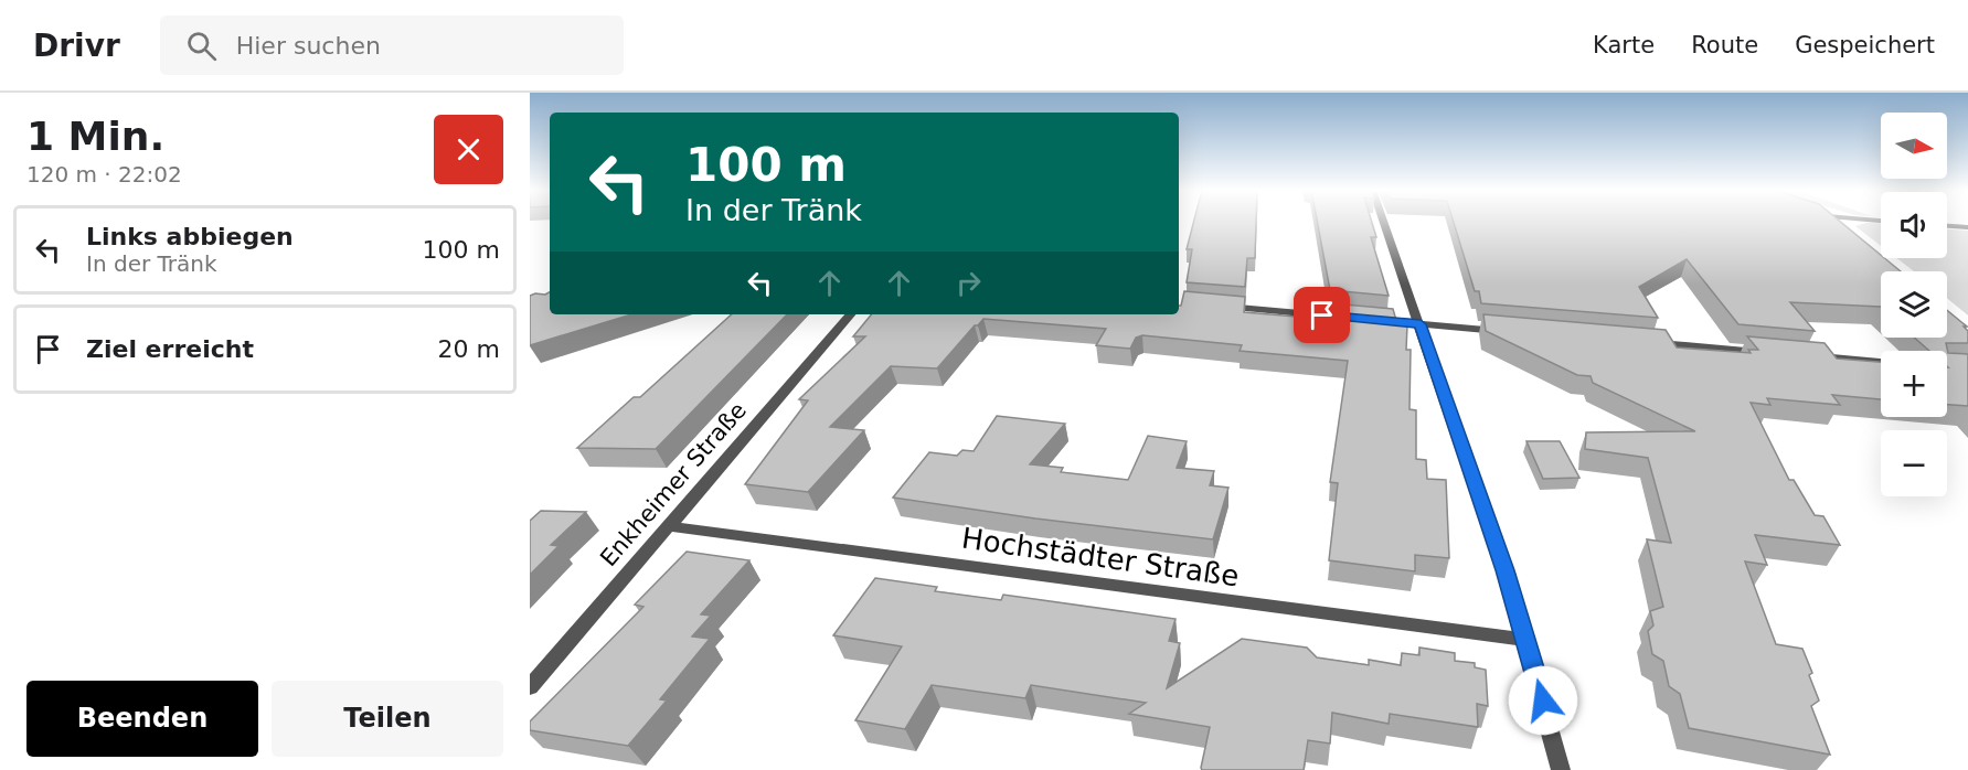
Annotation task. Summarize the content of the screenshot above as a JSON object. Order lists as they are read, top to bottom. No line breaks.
{"streets":{"street":["Enkheimer Straße","Hochstädter Straße"]},"crossings":[["Enkheimer Straße","Hochstädter Straße"]],"north":"right","page":{"header":"Drivr","search":"Hier suchen","nav":["Karte","Route","Gespeichert"],"heading":["1 Min.","120 m · 22:02"],"map_buttons":["+","−"],"turn":["100 m","In der Tränk"],"list":[{"name":"Links abbiegen","note":"In der Tränk","value":"100 m"},{"name":"Ziel erreicht","value":"20 m"}],"buttons":["Beenden","Teilen"]}}
